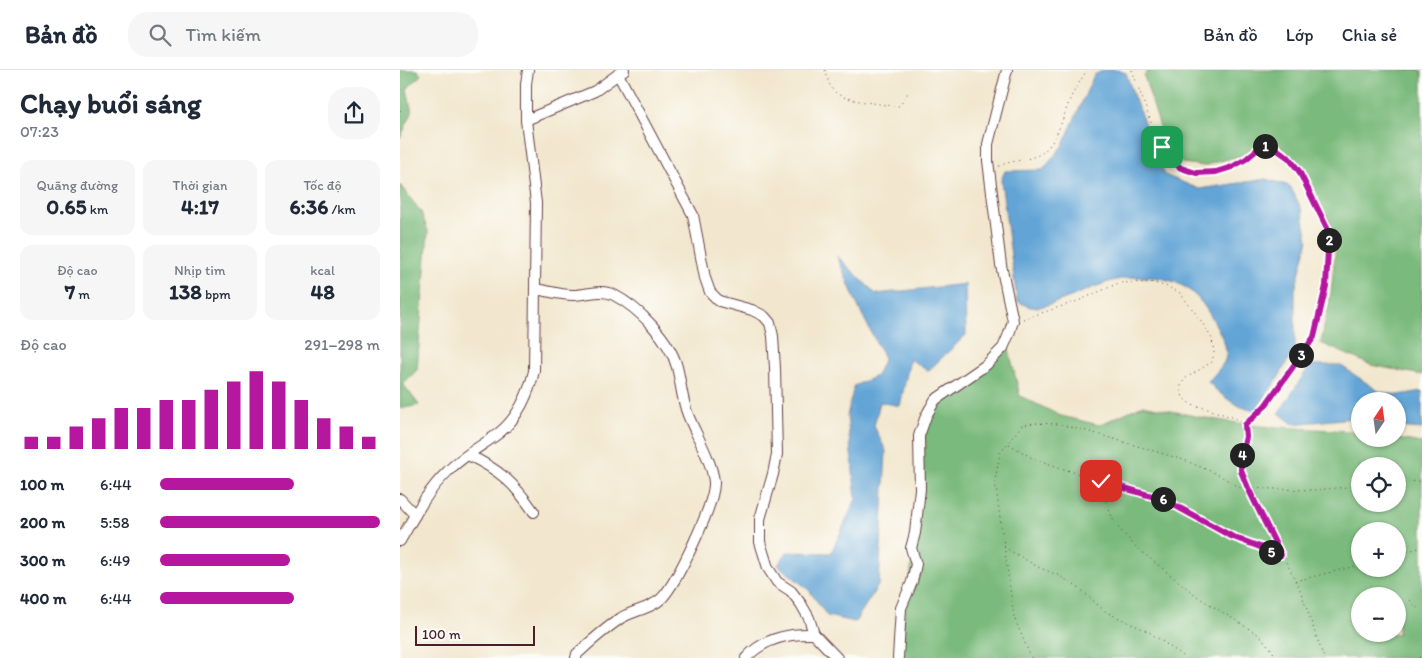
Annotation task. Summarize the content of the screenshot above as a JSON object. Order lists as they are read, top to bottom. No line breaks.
{"scale_bar":"100 m","north":"top","page":{"header":"Bản đồ","search":"Tìm kiếm","nav":["Bản đồ","Lớp","Chia sẻ"],"heading":["Chạy buổi sáng","07:23"],"pins":["1","2","3","4","6","5"],"stats":[["Quãng đường","0.65 km"],["Thời gian","4:17"],["Tốc độ","6:36 /km"],["Độ cao","7 m"],["Nhịp tim","138 bpm"],["kcal","48"]],"chart":["Độ cao","291–298 m"],"map_buttons":["+","−"],"list":[{"name":"100 m","note":"6:44"},{"name":"200 m","note":"5:58"},{"name":"300 m","note":"6:49"},{"name":"400 m","note":"6:44"}],"scale":"100 m"}}
